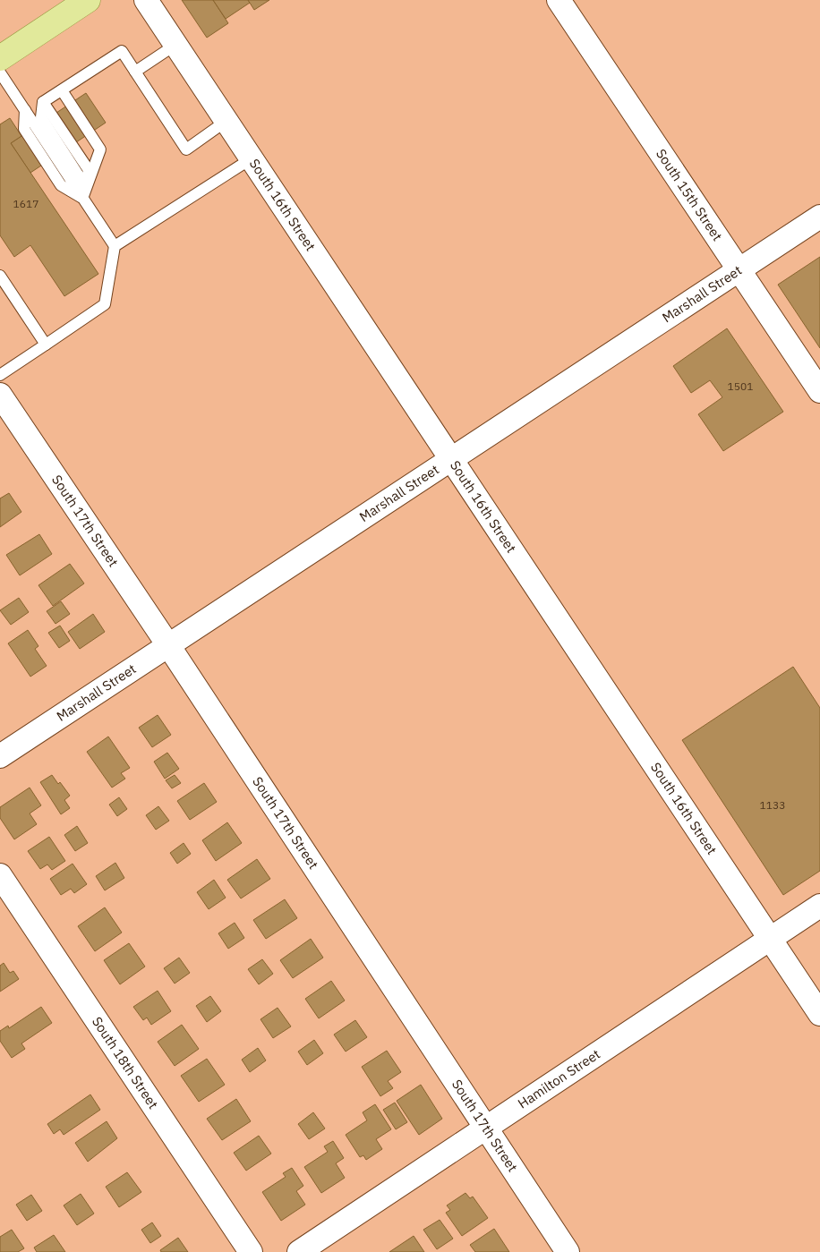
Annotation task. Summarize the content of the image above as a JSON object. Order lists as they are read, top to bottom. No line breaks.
{"streets":{"street":["South 15th Street","South 16th Street","Marshall Street","South 17th Street","South 18th Street","Hamilton Street"]},"crossings":[["South 15th Street","Marshall Street"],["South 16th Street","Marshall Street"],["South 16th Street","Hamilton Street"],["Marshall Street","South 17th Street"],["South 17th Street","Hamilton Street"]],"house_numbers":["1617","1501","1133"]}
